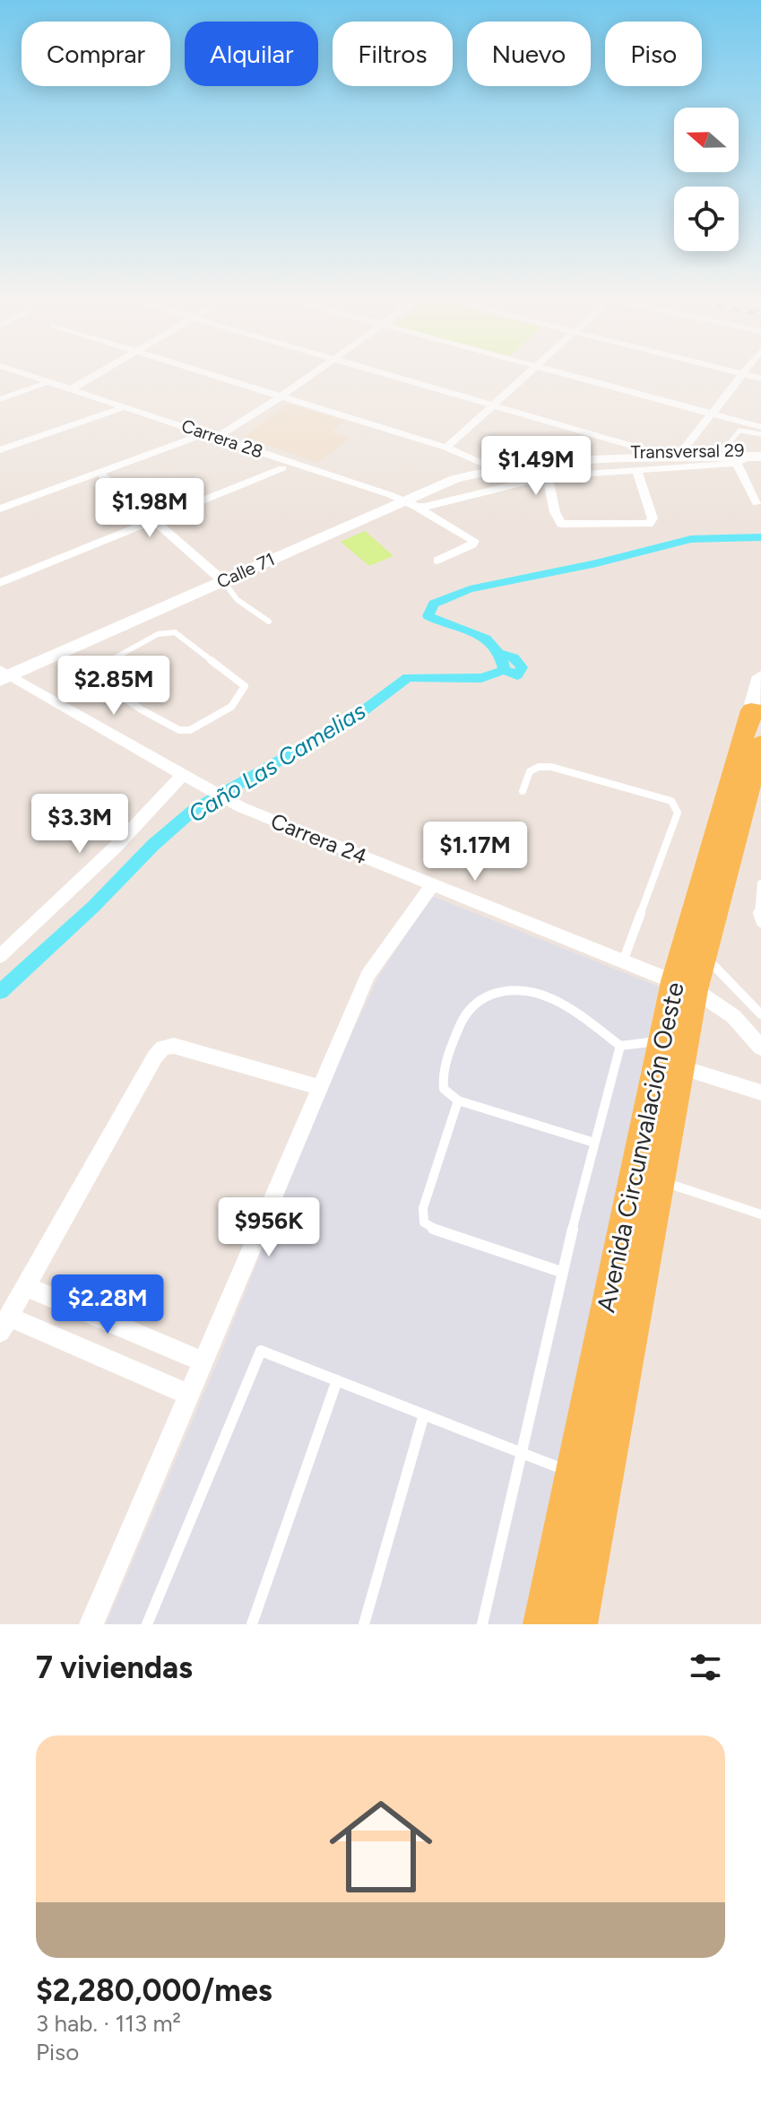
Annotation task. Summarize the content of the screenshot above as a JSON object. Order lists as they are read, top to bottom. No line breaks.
{"streets":{"main road":["Transversal 29","Calle 71","Avenida Circunvalación Oeste"],"street":["Carrera 28","Carrera 24"]},"crossings":[["Carrera 28","Calle 71"],["Transversal 29","Calle 71"],["Calle 71","Carrera 24"],["Carrera 24","Avenida Circunvalación Oeste"]],"water":["Caño Las Camelias"],"north":"left","page":{"chip":["Comprar","Alquilar","Filtros","Nuevo","Piso"],"price":["$1.49M","$1.98M","$2.85M","$3.3M","$1.17M","$956K","$2.28M"],"heading":"7 viviendas","list":[{"name":"$2,280,000/mes","note":"3 hab. · 113 m² · Piso"}]}}
